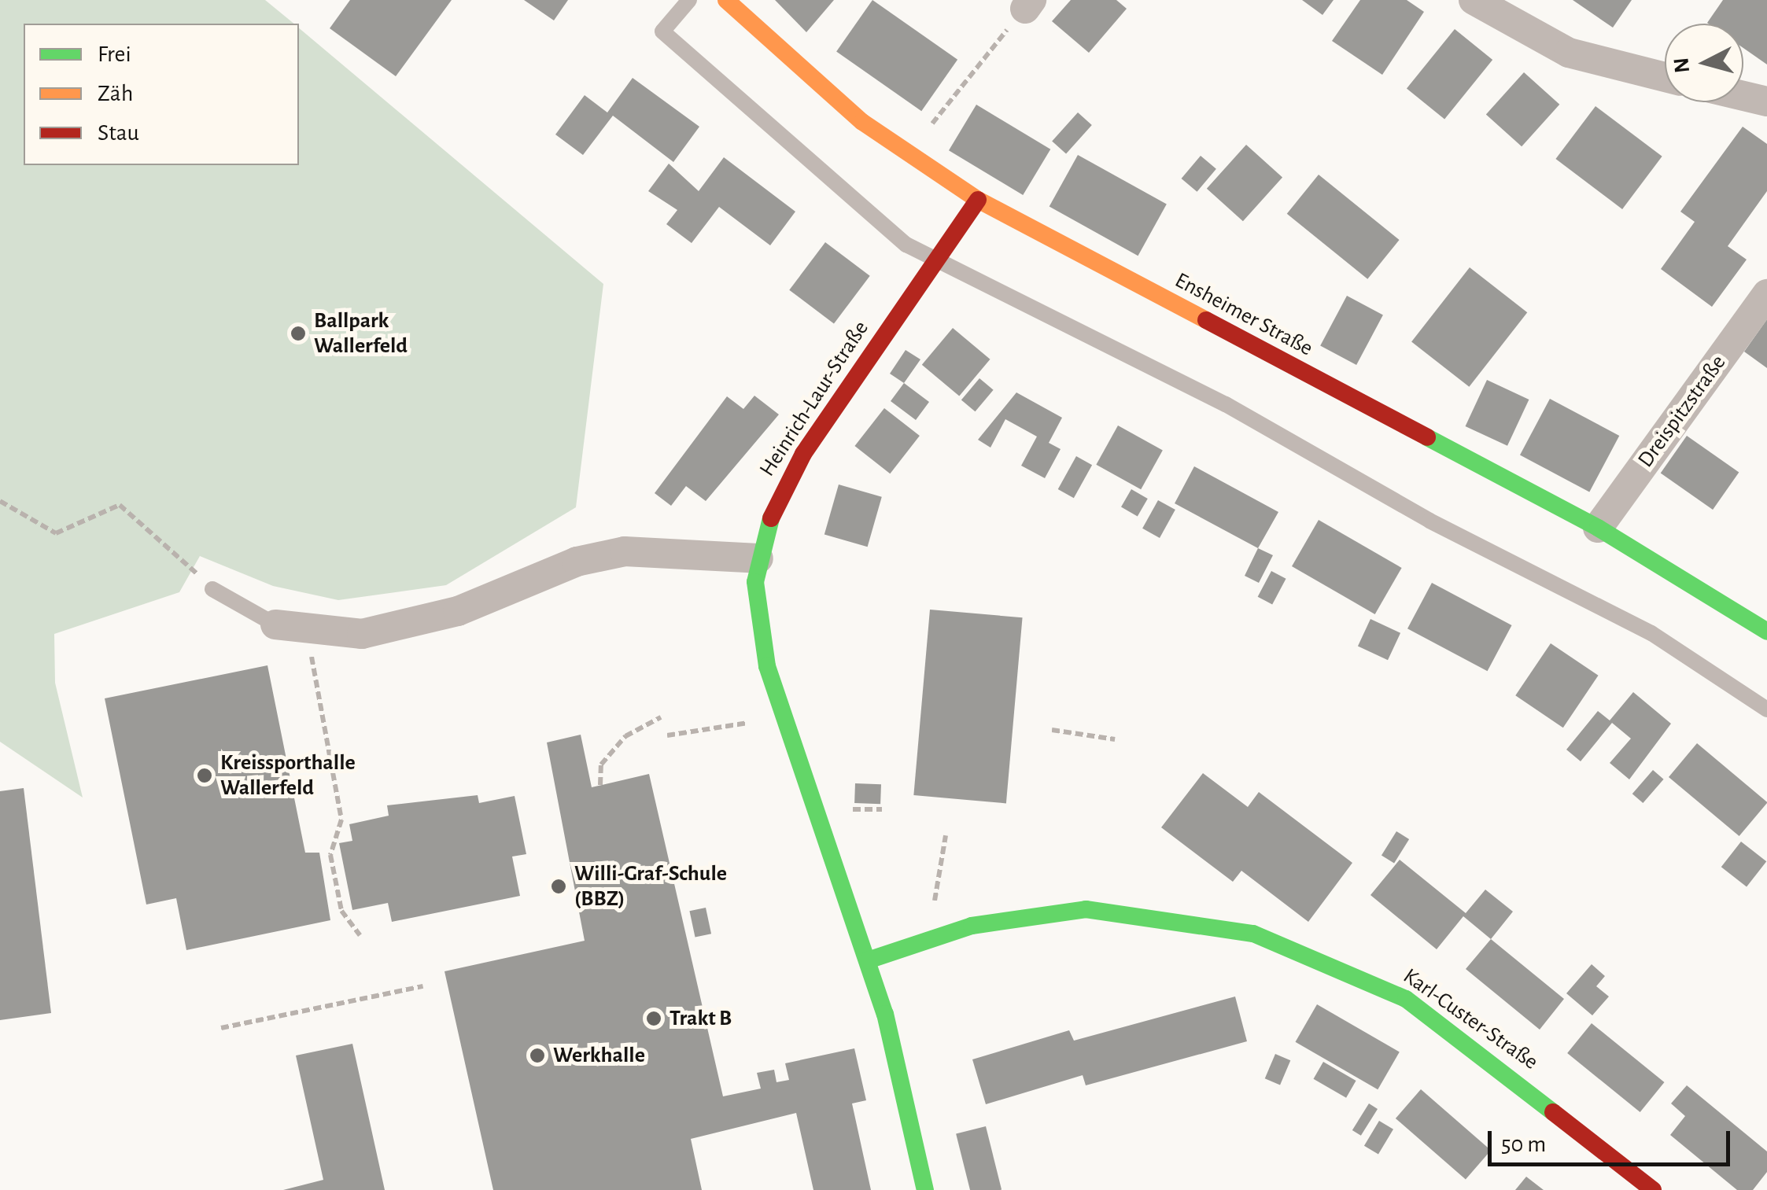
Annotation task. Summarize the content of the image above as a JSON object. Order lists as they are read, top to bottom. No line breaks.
{"streets":{"street":["Ensheimer Straße","Heinrich-Laur-Straße","Dreispitzstraße","Karl-Custer-Straße"]},"crossings":[["Ensheimer Straße","Heinrich-Laur-Straße"],["Ensheimer Straße","Dreispitzstraße"],["Heinrich-Laur-Straße","Karl-Custer-Straße"]],"places":["Ballpark Wallerfeld","Kreissporthalle Wallerfeld","Willi-Graf-Schule (BBZ)","Trakt B","Werkhalle"],"legend":["Frei","Zäh","Stau"],"scale_bar":"50 m","north":"left"}
